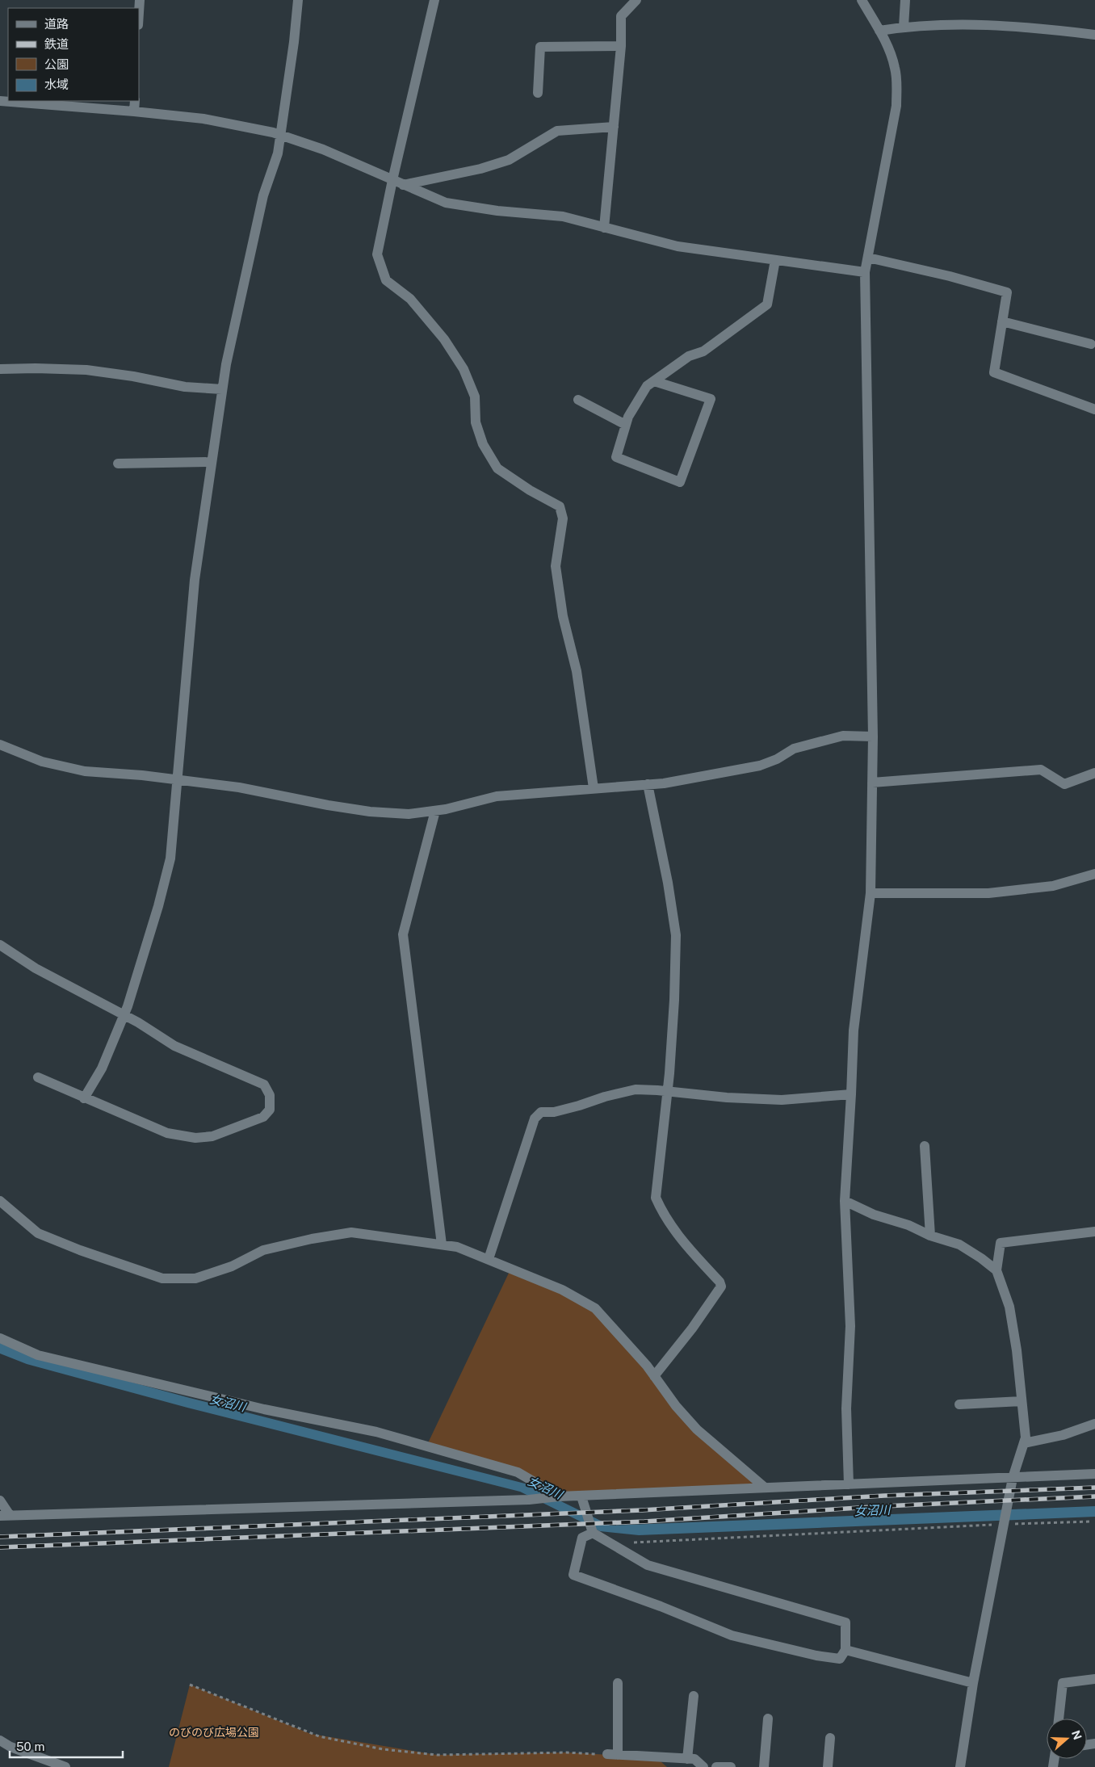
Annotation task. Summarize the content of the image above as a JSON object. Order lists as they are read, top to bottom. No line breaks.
{"water":["女沼川"],"parks":["のびのび広場公園"],"legend":["道路","鉄道","公園","水域"],"scale_bar":"50 m","north":"right"}
